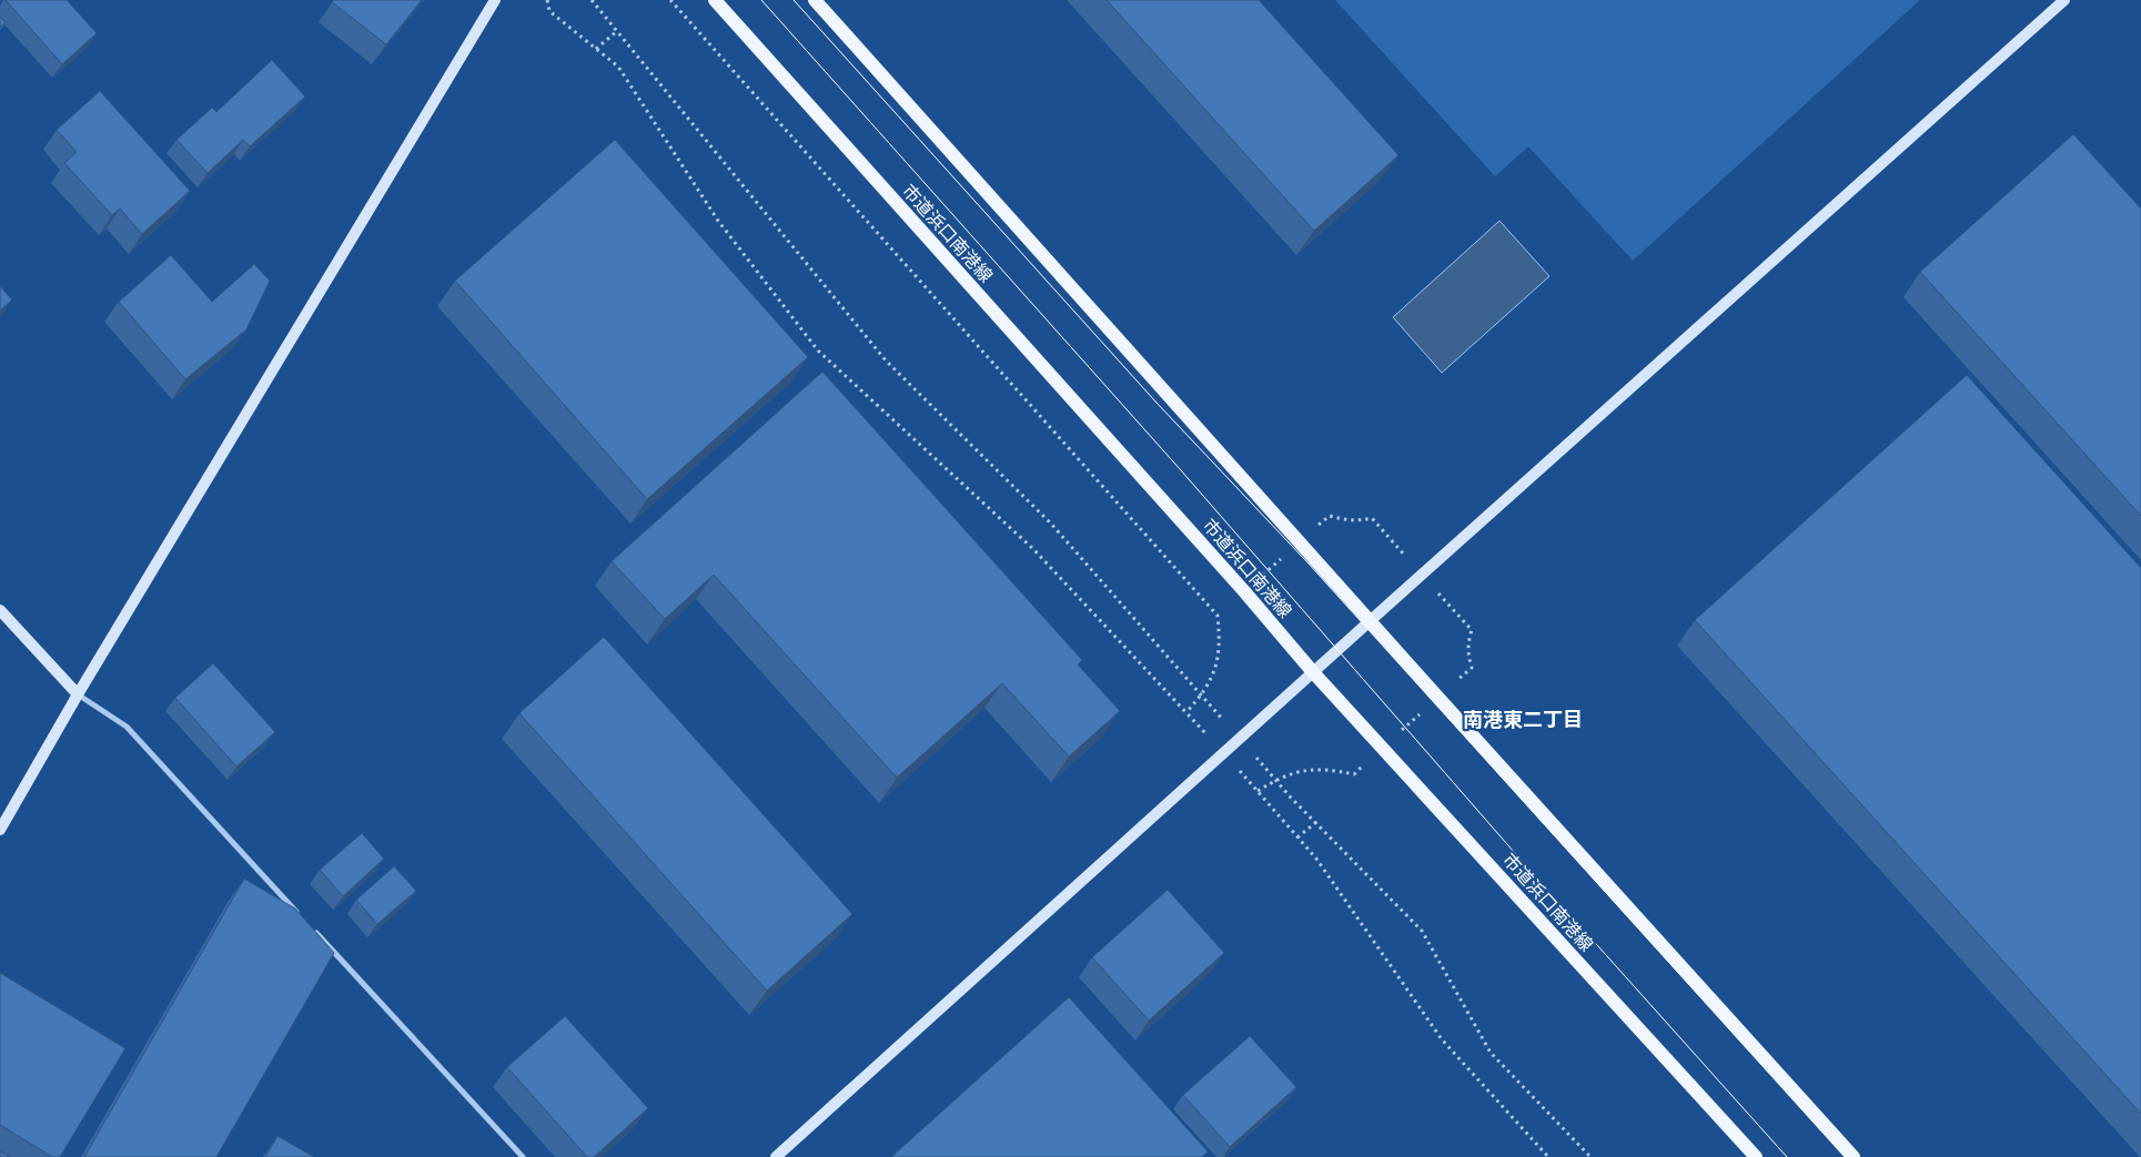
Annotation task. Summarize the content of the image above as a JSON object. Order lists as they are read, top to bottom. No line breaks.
{"streets":{"main road":["市道浜口南港線"]},"districts":["南港東二丁目"]}
